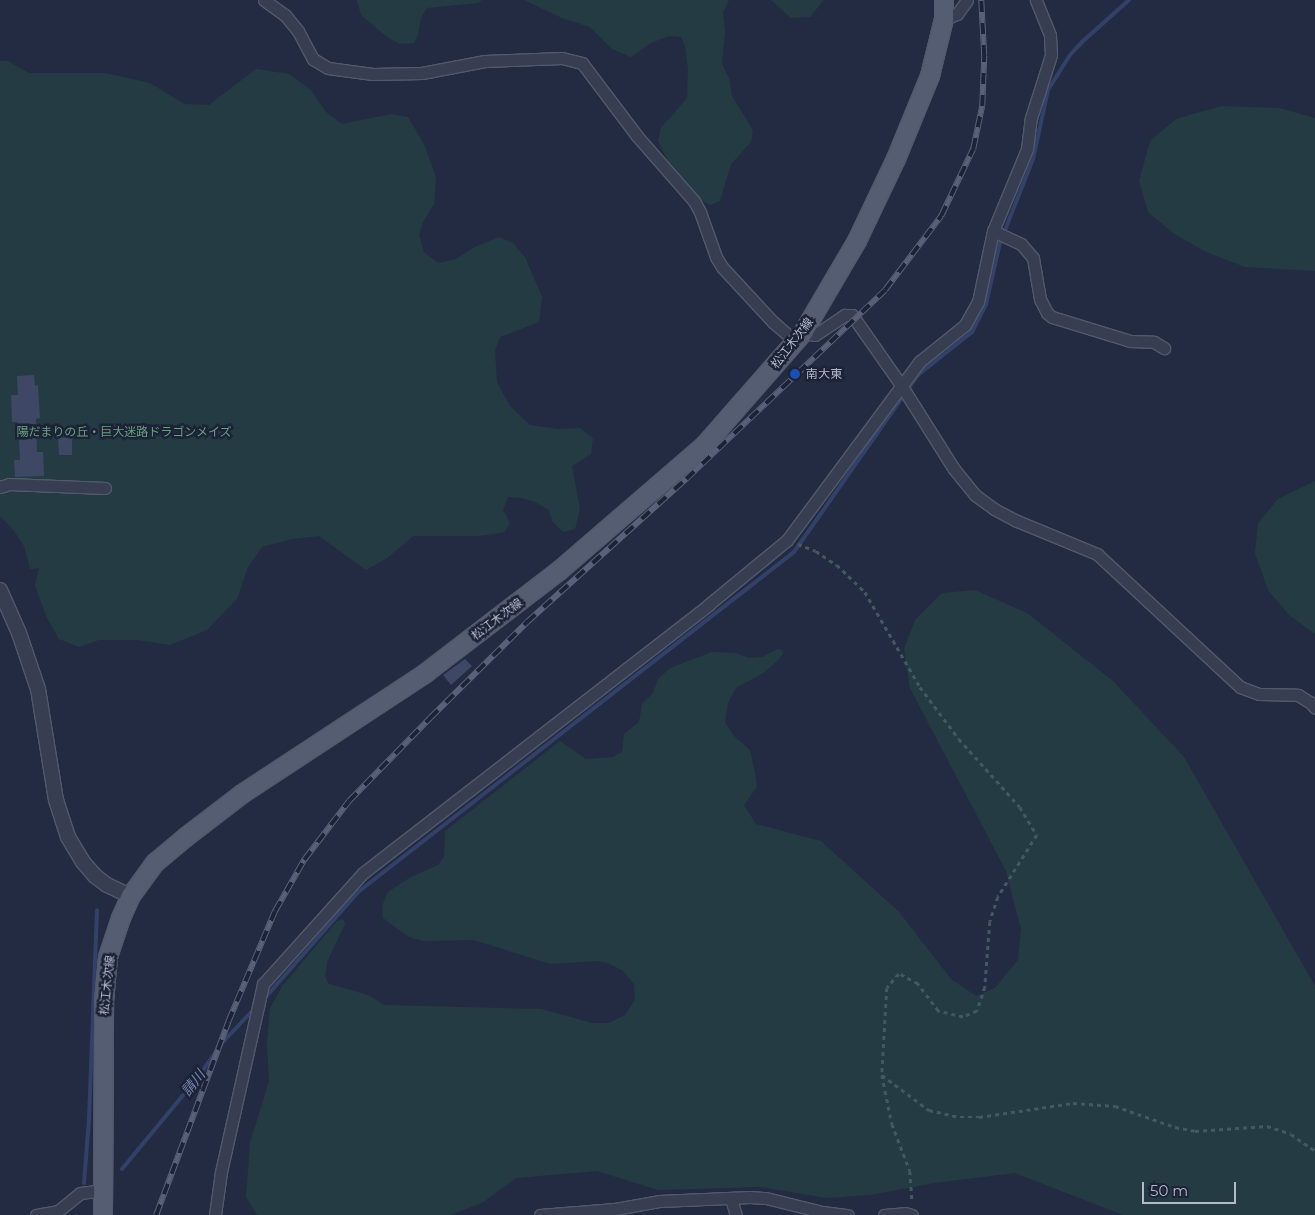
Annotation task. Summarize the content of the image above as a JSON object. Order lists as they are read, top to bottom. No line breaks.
{"streets":{"main road":["松江木次線"]},"water":["請川"],"parks":["陽だまりの丘・巨大迷路ドラゴンメイズ"],"places":["南大東"],"scale_bar":"50 m"}
